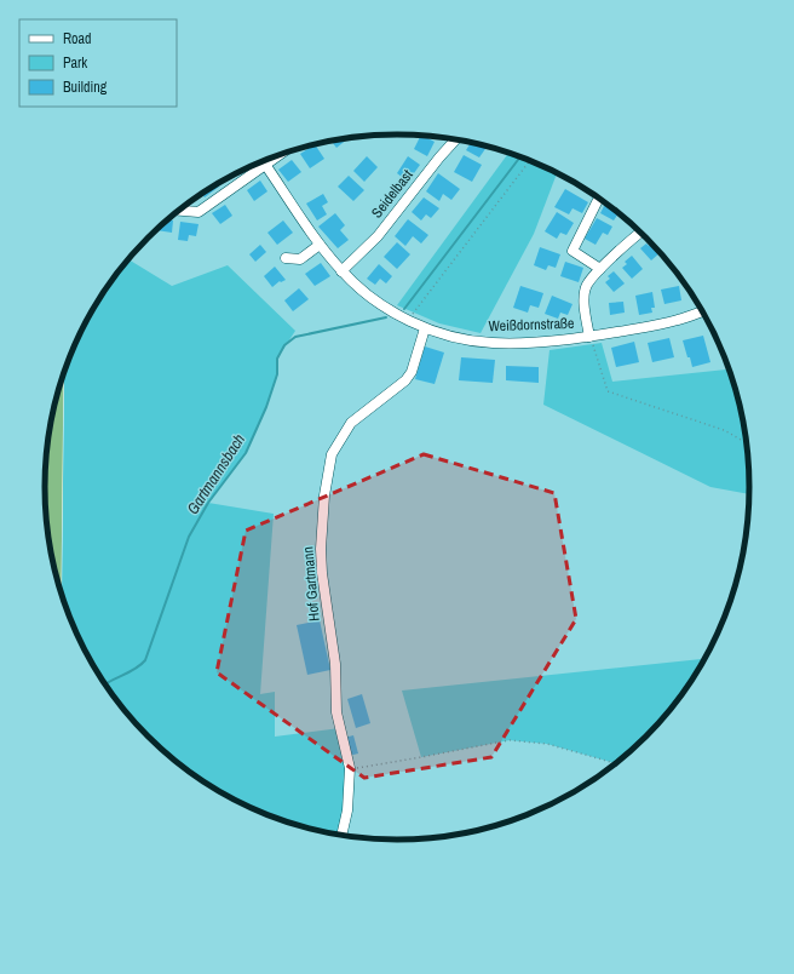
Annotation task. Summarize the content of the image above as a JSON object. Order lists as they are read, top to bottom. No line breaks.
{"streets":{"street":["Seidelbast","Weißdornstraße","Hof Gartmann"]},"crossings":[["Seidelbast","Weißdornstraße"],["Weißdornstraße","Hof Gartmann"]],"water":["Gartmannsbach"],"legend":["Road","Park","Building"]}
